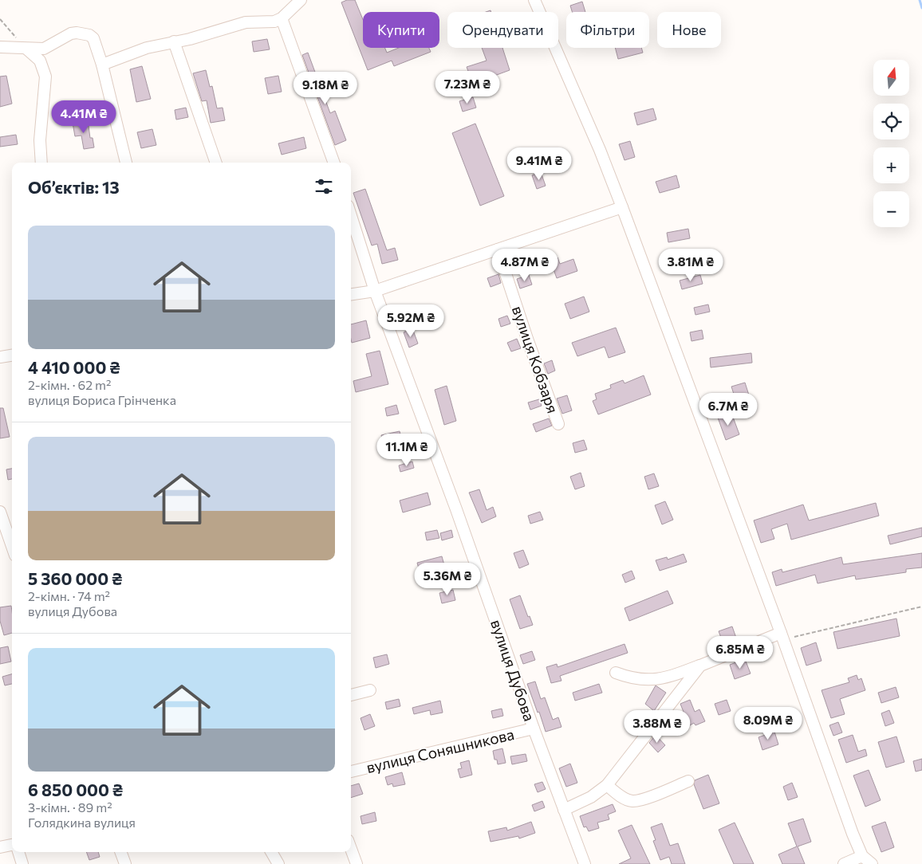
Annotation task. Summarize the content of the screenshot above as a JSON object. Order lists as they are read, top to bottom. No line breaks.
{"streets":{"street":["вулиця Кобзаря","вулиця Дубова","вулиця Соняшникова"]},"crossings":[["вулиця Дубова","вулиця Соняшникова"]],"north":"top","page":{"chip":["Купити","Орендувати","Фільтри","Нове"],"map_buttons":["+","−"],"price":["7.23M ₴","9.18M ₴","4.41M ₴","9.41M ₴","4.87M ₴","3.81M ₴","5.92M ₴","6.7M ₴","11.1M ₴","5.36M ₴","6.85M ₴","8.09M ₴","3.88M ₴"],"heading":"Об’єктів: 13","list":[{"name":"4 410 000 ₴","note":"2-кімн. · 62 m² · вулиця Бориса Грінченка"},{"name":"5 360 000 ₴","note":"2-кімн. · 74 m² · вулиця Дубова"},{"name":"6 850 000 ₴","note":"3-кімн. · 89 m² · Голядкина вулиця"}]}}
